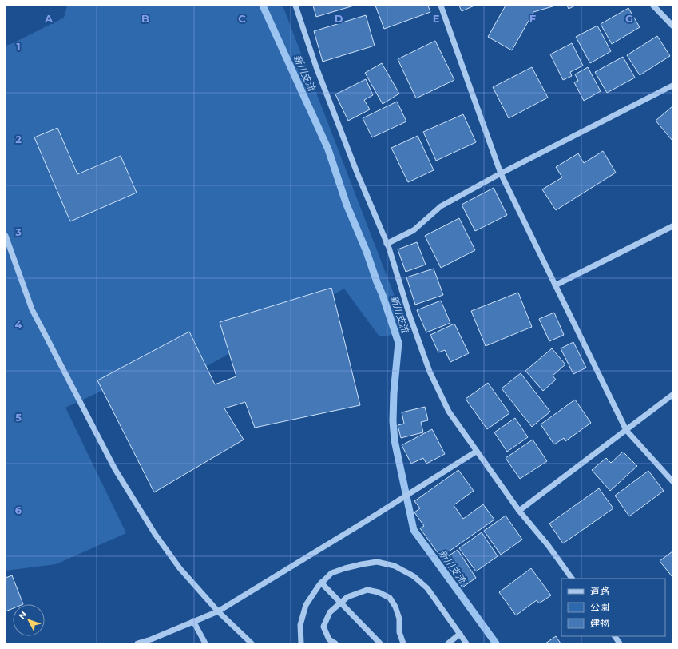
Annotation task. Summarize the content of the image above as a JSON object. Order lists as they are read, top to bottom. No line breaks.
{"water":["新川支流"],"legend":["道路","公園","建物"],"north":"top left","grid":{"columns":["A","B","C","D","E","F","G"],"rows":["1","2","3","4","5","6"]}}
